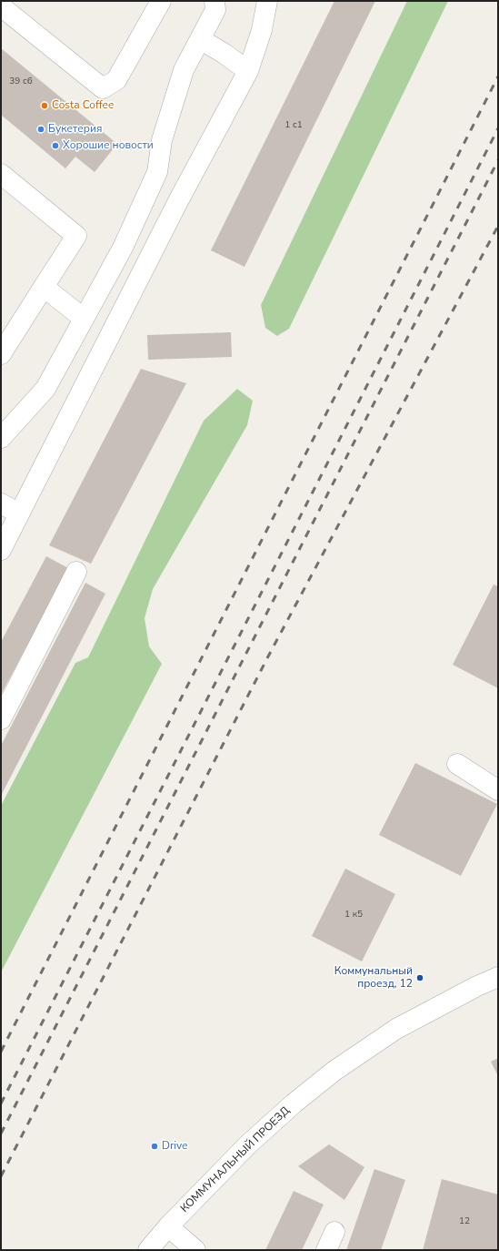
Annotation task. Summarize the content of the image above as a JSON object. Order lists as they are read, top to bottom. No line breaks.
{"streets":{"street":["КОММУНАЛЬНЫЙ ПРОЕЗД"]},"places":["Costa Coffee","Букетерия","Хорошие новости","Коммунальный проезд, 12","Drive"],"house_numbers":["39 с6","1 с1","1 к5","12"]}
